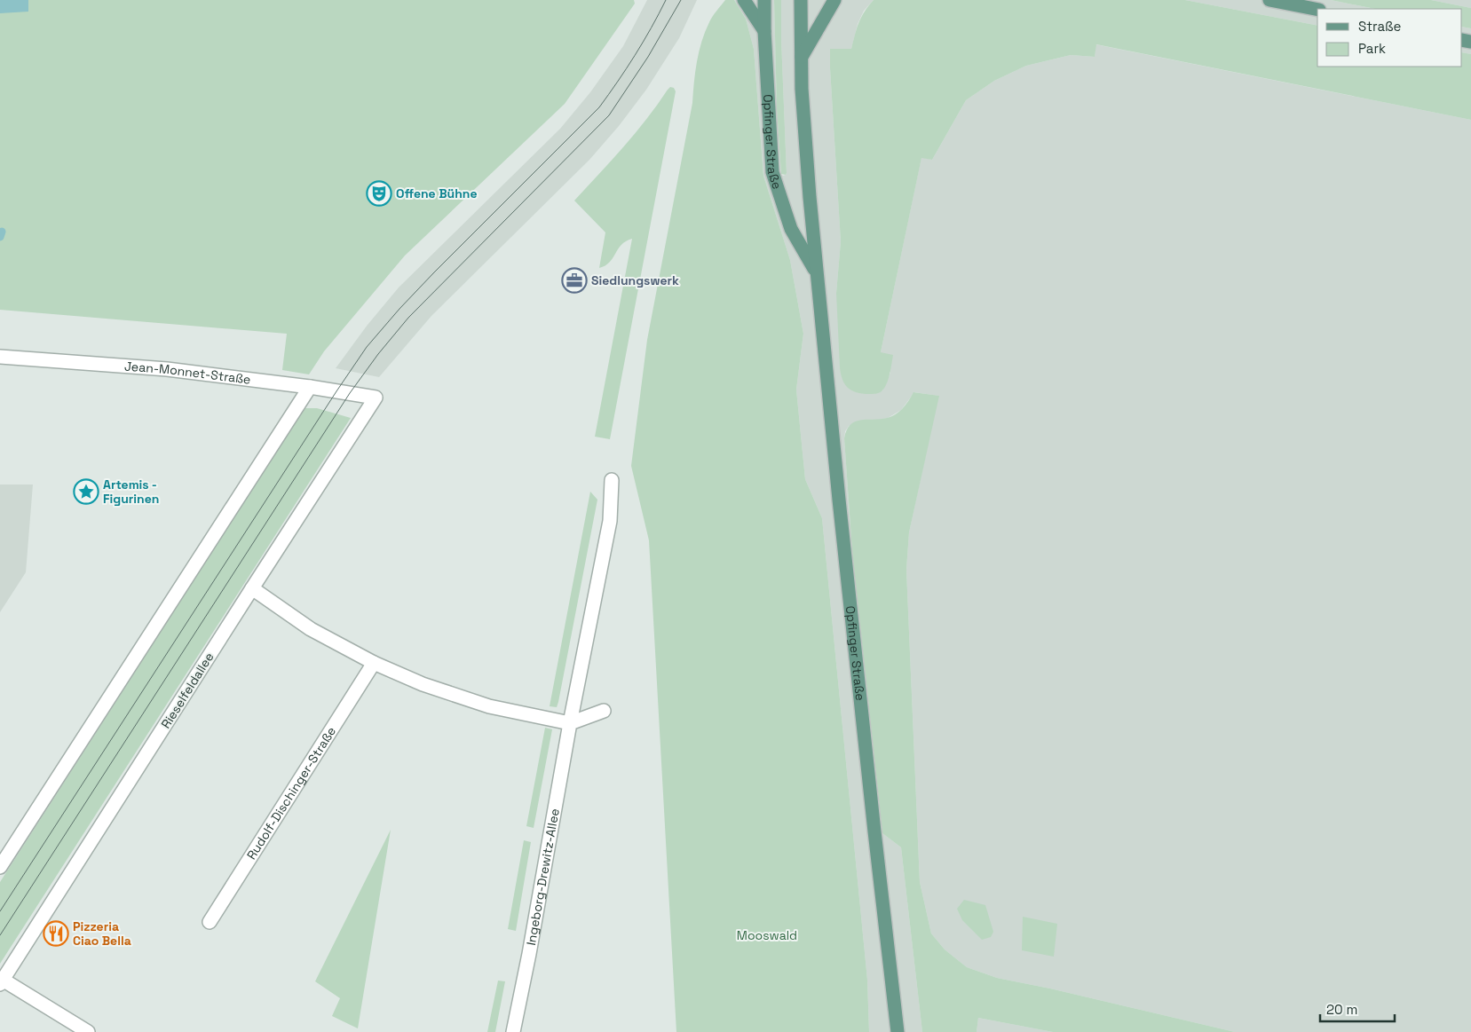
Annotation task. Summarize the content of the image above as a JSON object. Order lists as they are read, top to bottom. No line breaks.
{"streets":{"main road":["Opfinger Straße"],"street":["Jean-Monnet-Straße","Rieselfeldallee","Rudolf-Dischinger-Straße","Ingeborg-Drewitz-Allee"]},"crossings":[["Jean-Monnet-Straße","Rieselfeldallee"]],"parks":["Mooswald"],"places":{"theatre":["Offene Bühne"],"office":["Siedlungswerk"],"place":["Artemis - Figurinen"],"restaurant":["Pizzeria Ciao Bella"]},"legend":["Straße","Park"],"scale_bar":"20 m"}
